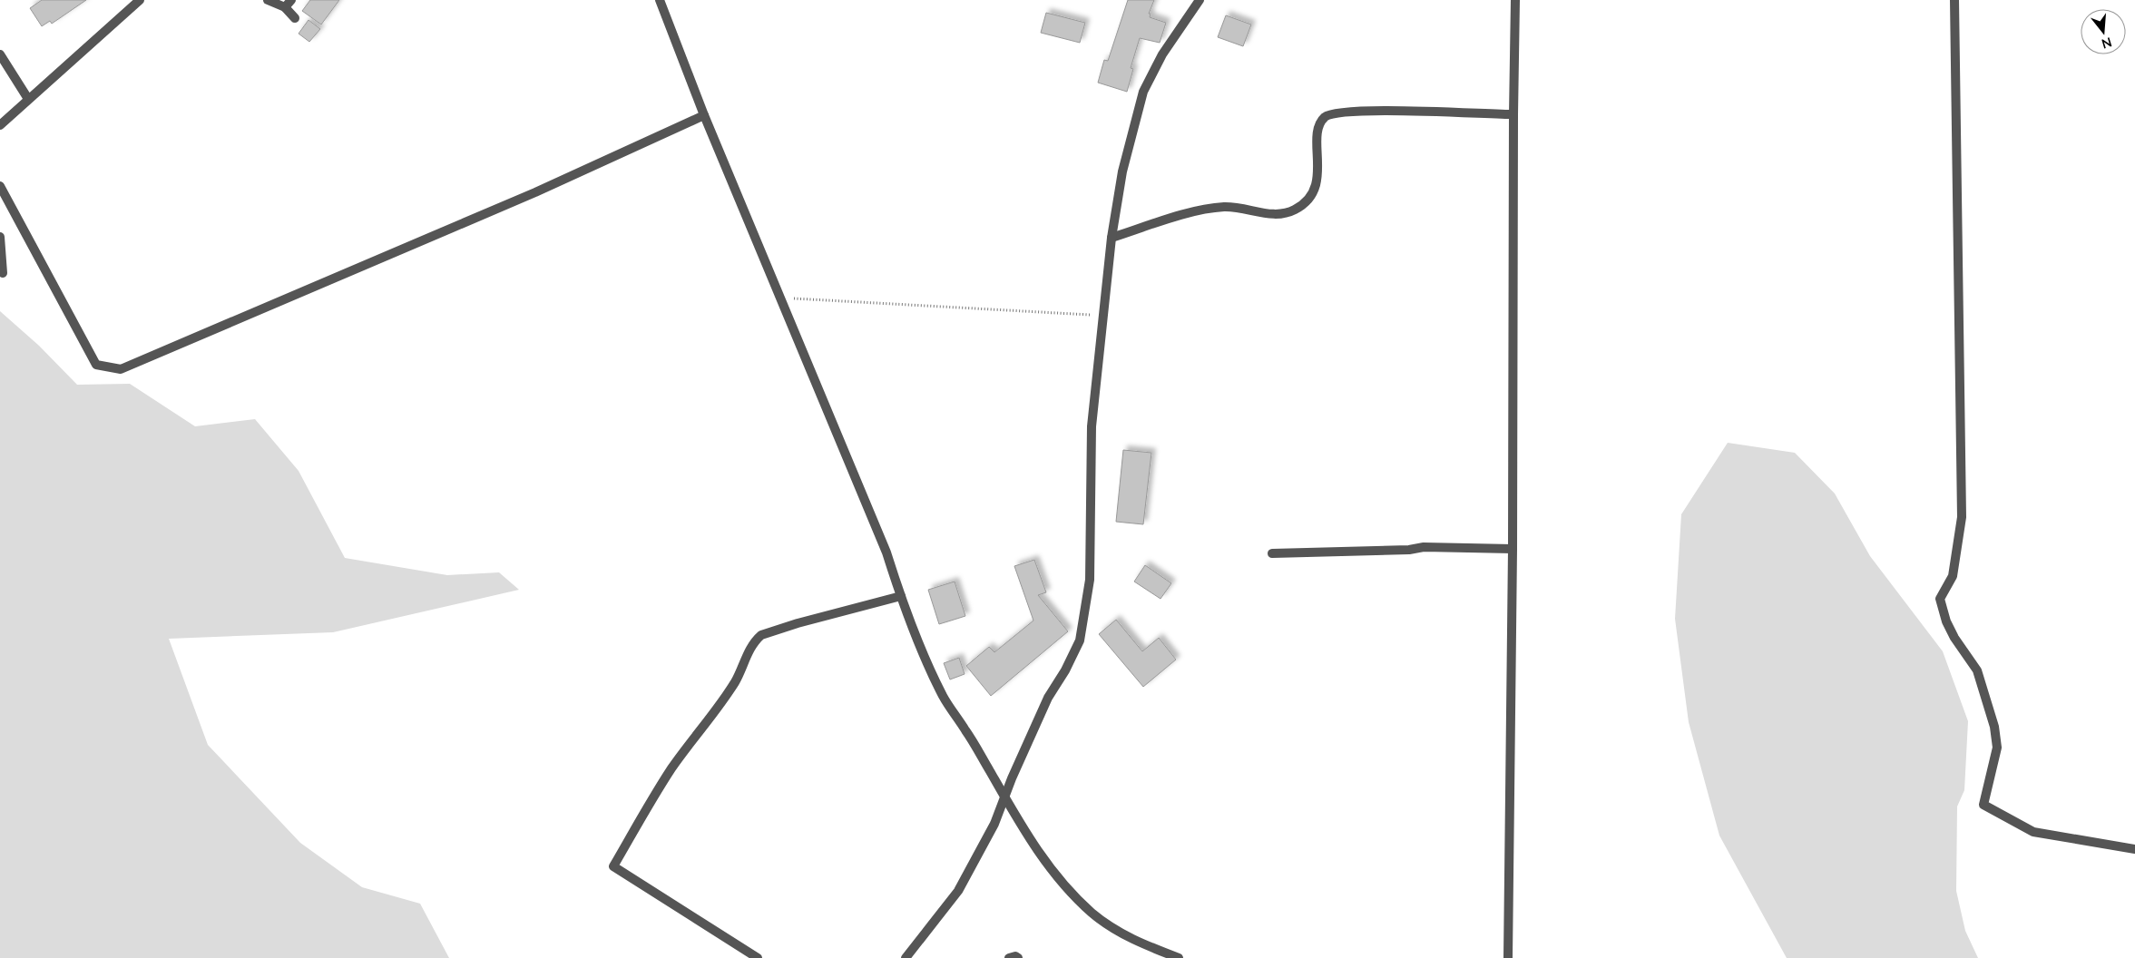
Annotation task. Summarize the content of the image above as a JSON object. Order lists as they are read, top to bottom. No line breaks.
{"north":"bottom"}
